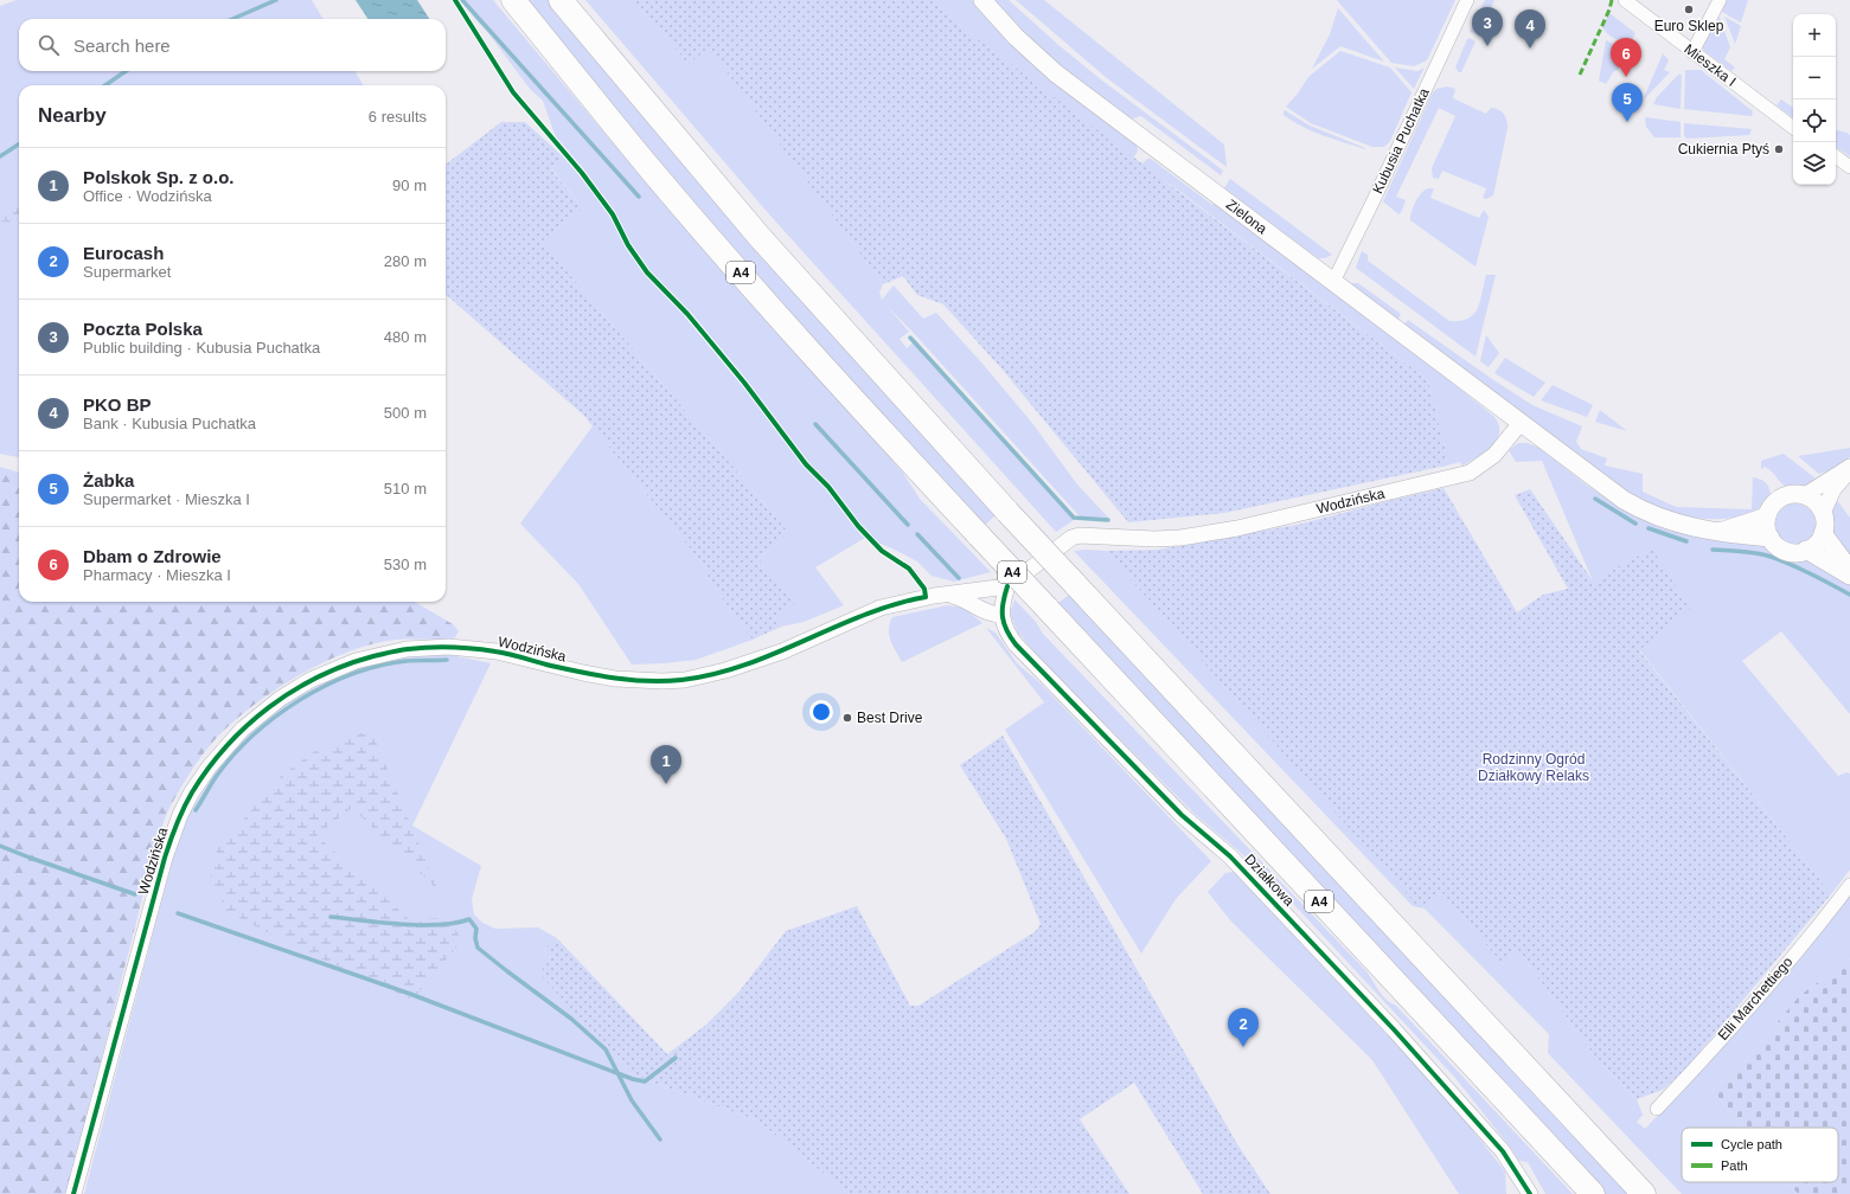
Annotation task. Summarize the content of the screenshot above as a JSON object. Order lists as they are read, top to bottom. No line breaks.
{"streets":{"highway":["A4"],"main road":["Zielona"],"street":["Mieszka I","Kubusia Puchatka","Wodzińska","Działkowa","Elli Marchettiego"]},"crossings":[["Kubusia Puchatka","Zielona"],["Zielona","Wodzińska"],["Wodzińska","Działkowa"]],"parks":["Rodzinny Ogród Działkowy Relaks"],"places":["Euro Sklep","Cukiernia Ptyś","Best Drive"],"legend":["Cycle path","Path"],"page":{"pins":["3","4","6","5","1","2"],"map_buttons":["+","−"],"search":"Search here","heading":["Nearby","6 results"],"list":[{"mark":"1","name":"Polskok Sp. z o.o.","note":"Office · Wodzińska","value":"90 m"},{"mark":"2","name":"Eurocash","note":"Supermarket","value":"280 m"},{"mark":"3","name":"Poczta Polska","note":"Public building · Kubusia Puchatka","value":"480 m"},{"mark":"4","name":"PKO BP","note":"Bank · Kubusia Puchatka","value":"500 m"},{"mark":"5","name":"Żabka","note":"Supermarket · Mieszka I","value":"510 m"},{"mark":"6","name":"Dbam o Zdrowie","note":"Pharmacy · Mieszka I","value":"530 m"}]}}
